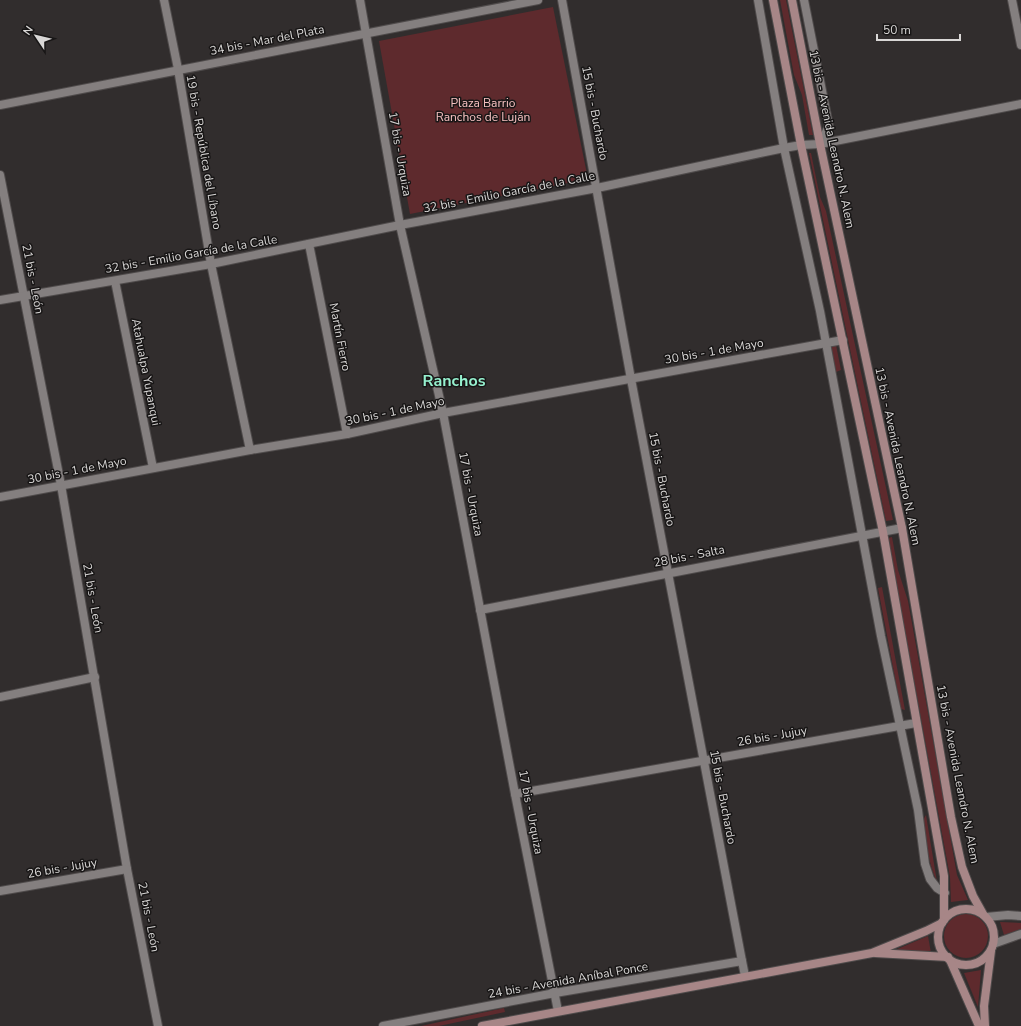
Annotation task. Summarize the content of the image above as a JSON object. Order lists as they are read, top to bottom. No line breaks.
{"streets":{"main road":["13 bis - Avenida Leandro N. Alem"],"street":["34 bis - Mar del Plata","15 bis - Buchardo","19 bis - República del Líbano","17 bis - Urquiza","32 bis - Emilio García de la Calle","21 bis - León","Martín Fierro","30 bis - 1 de Mayo","Atahualpa Yupanqui","28 bis - Salta","26 bis - Jujuy","24 bis - Avenida Aníbal Ponce"]},"crossings":[["34 bis - Mar del Plata","19 bis - República del Líbano"],["34 bis - Mar del Plata","17 bis - Urquiza"],["15 bis - Buchardo","32 bis - Emilio García de la Calle"],["15 bis - Buchardo","30 bis - 1 de Mayo"],["15 bis - Buchardo","28 bis - Salta"],["15 bis - Buchardo","26 bis - Jujuy"],["15 bis - Buchardo","24 bis - Avenida Aníbal Ponce"],["13 bis - Avenida Leandro N. Alem","32 bis - Emilio García de la Calle"],["13 bis - Avenida Leandro N. Alem","28 bis - Salta"],["19 bis - República del Líbano","32 bis - Emilio García de la Calle"],["19 bis - República del Líbano","30 bis - 1 de Mayo"],["17 bis - Urquiza","32 bis - Emilio García de la Calle"],["17 bis - Urquiza","30 bis - 1 de Mayo"],["17 bis - Urquiza","28 bis - Salta"],["17 bis - Urquiza","26 bis - Jujuy"],["17 bis - Urquiza","24 bis - Avenida Aníbal Ponce"],["32 bis - Emilio García de la Calle","21 bis - León"],["32 bis - Emilio García de la Calle","Martín Fierro"],["32 bis - Emilio García de la Calle","Atahualpa Yupanqui"],["21 bis - León","30 bis - 1 de Mayo"],["21 bis - León","26 bis - Jujuy"],["Martín Fierro","30 bis - 1 de Mayo"],["30 bis - 1 de Mayo","Atahualpa Yupanqui"]],"districts":["Ranchos"],"parks":["Plaza Barrio Ranchos de Luján"],"scale_bar":"50 m","north":"top left"}
